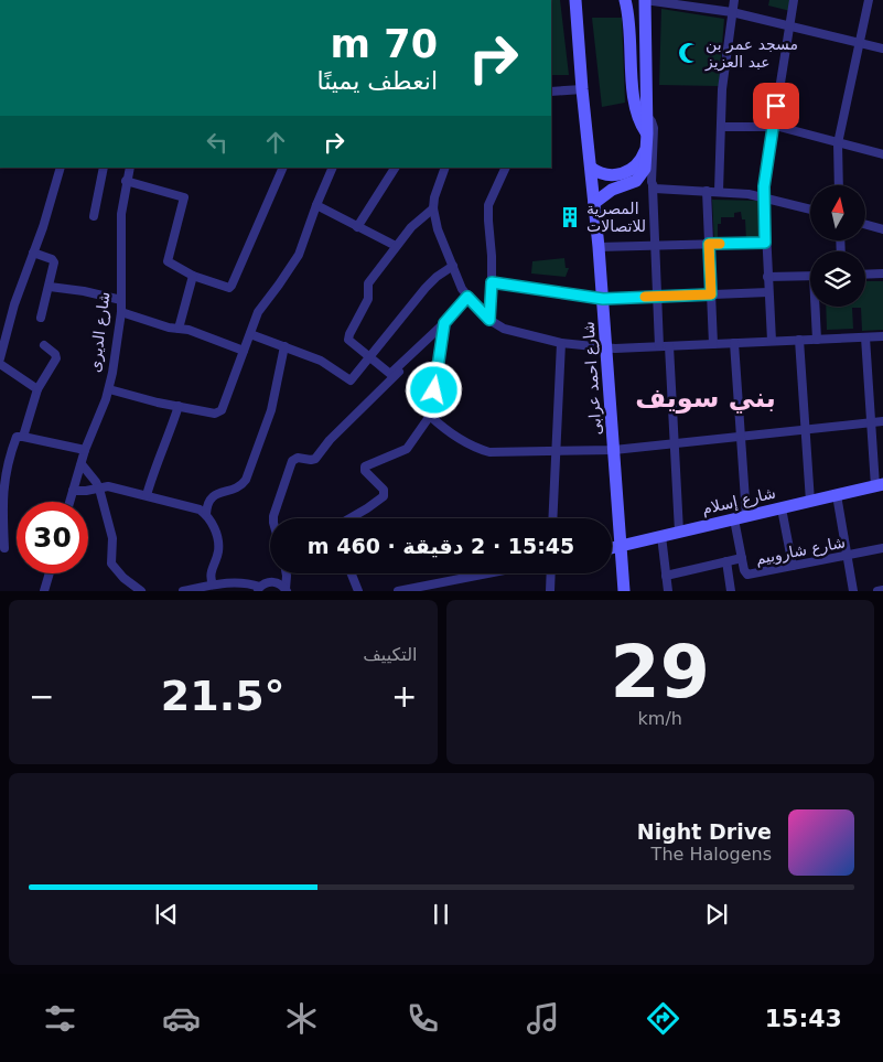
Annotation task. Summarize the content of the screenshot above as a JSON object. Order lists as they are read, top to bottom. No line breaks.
{"streets":{"main road":["شارع احمد عرابى","شارع إسلام"],"street":["شارع الديرى","شارع شاروبيم"]},"crossings":[["شارع احمد عرابى","شارع إسلام"],["شارع إسلام","شارع شاروبيم"]],"districts":["بني سويف"],"places":{"mosque":["مسجد عمر بن عبد العزيز"],"building":["المصرية للاتصالات"]},"north":"top","page":{"turn":["70 m","انعطف يمينًا"],"limit":"30","trip":"15:45 · 2 دقيقة · 460 m","tile":[["29","km/h"],"التكييف"],"heat":["−","21.5°","+"],"song":["Night Drive","The Halogens"],"tabs":"15:43"}}
